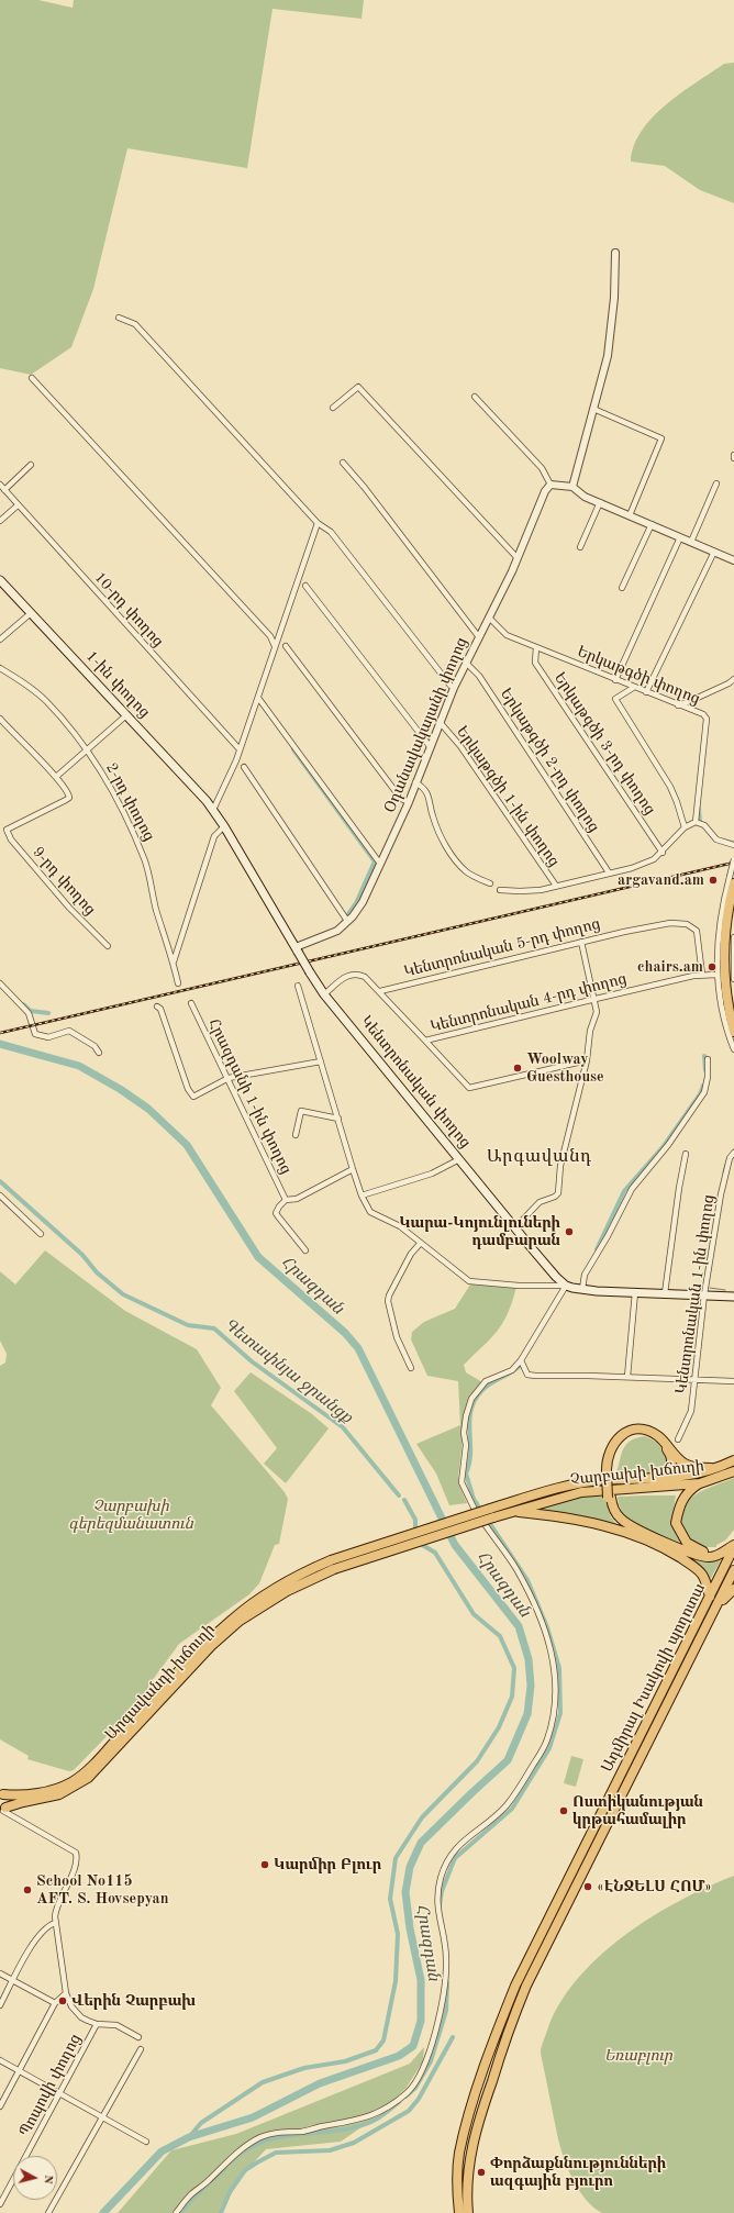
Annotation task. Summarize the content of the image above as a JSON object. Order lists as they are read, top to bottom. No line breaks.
{"streets":{"highway":["Չարբախի խճուղի","Ադմիրալ Իսակովի պողոտա","Արգավանդի խճուղի"],"main road":["1-ին փողոց","Կենտրոնական փողոց"],"street":["10-րդ փողոց","Երկաթգծի փողոց","Օդանավակայանի փողոց","Երկաթգծի 3-րդ փողոց","Երկաթգծի 2-րդ փողոց","Երկաթգծի 1-ին փողոց","2-րդ փողոց","9-րդ փողոց","Կենտրոնական 5-րդ փողոց","Կենտրոնական 4-րդ փողոց","Հրազդանի 1-ին փողոց","Կենտրոնական 1-ին փողոց","Պոպովի փողոց"]},"crossings":[["Երկաթգծի փողոց","Օդանավակայանի փողոց"],["Երկաթգծի փողոց","Երկաթգծի 3-րդ փողոց"],["1-ին փողոց","Կենտրոնական փողոց"],["Օդանավակայանի փողոց","Երկաթգծի 2-րդ փողոց"],["Օդանավակայանի փողոց","Երկաթգծի 1-ին փողոց"],["Օդանավակայանի փողոց","Կենտրոնական փողոց"],["Կենտրոնական 5-րդ փողոց","Կենտրոնական 4-րդ փողոց"]],"districts":["Արգավանդ"],"water":["Հրազդան","Գետափնյա ջրանցք"],"parks":["Չարբախի գերեզմանատուն","Եռաբլուր"],"places":["argavand.am","chairs.am","Woolway Guesthouse","Կարա-Կոյունլուների դամբարան","Ոստիկանության կրթահամալիր","Կարմիր Բլուր","«ԷՆՋԵԼՍ ՀՈՄ»","School No115 AFT. S. Hovsepyan","Վերին Չարբախ","Փորձաքննությունների ազգային բյուրո"],"north":"right"}
